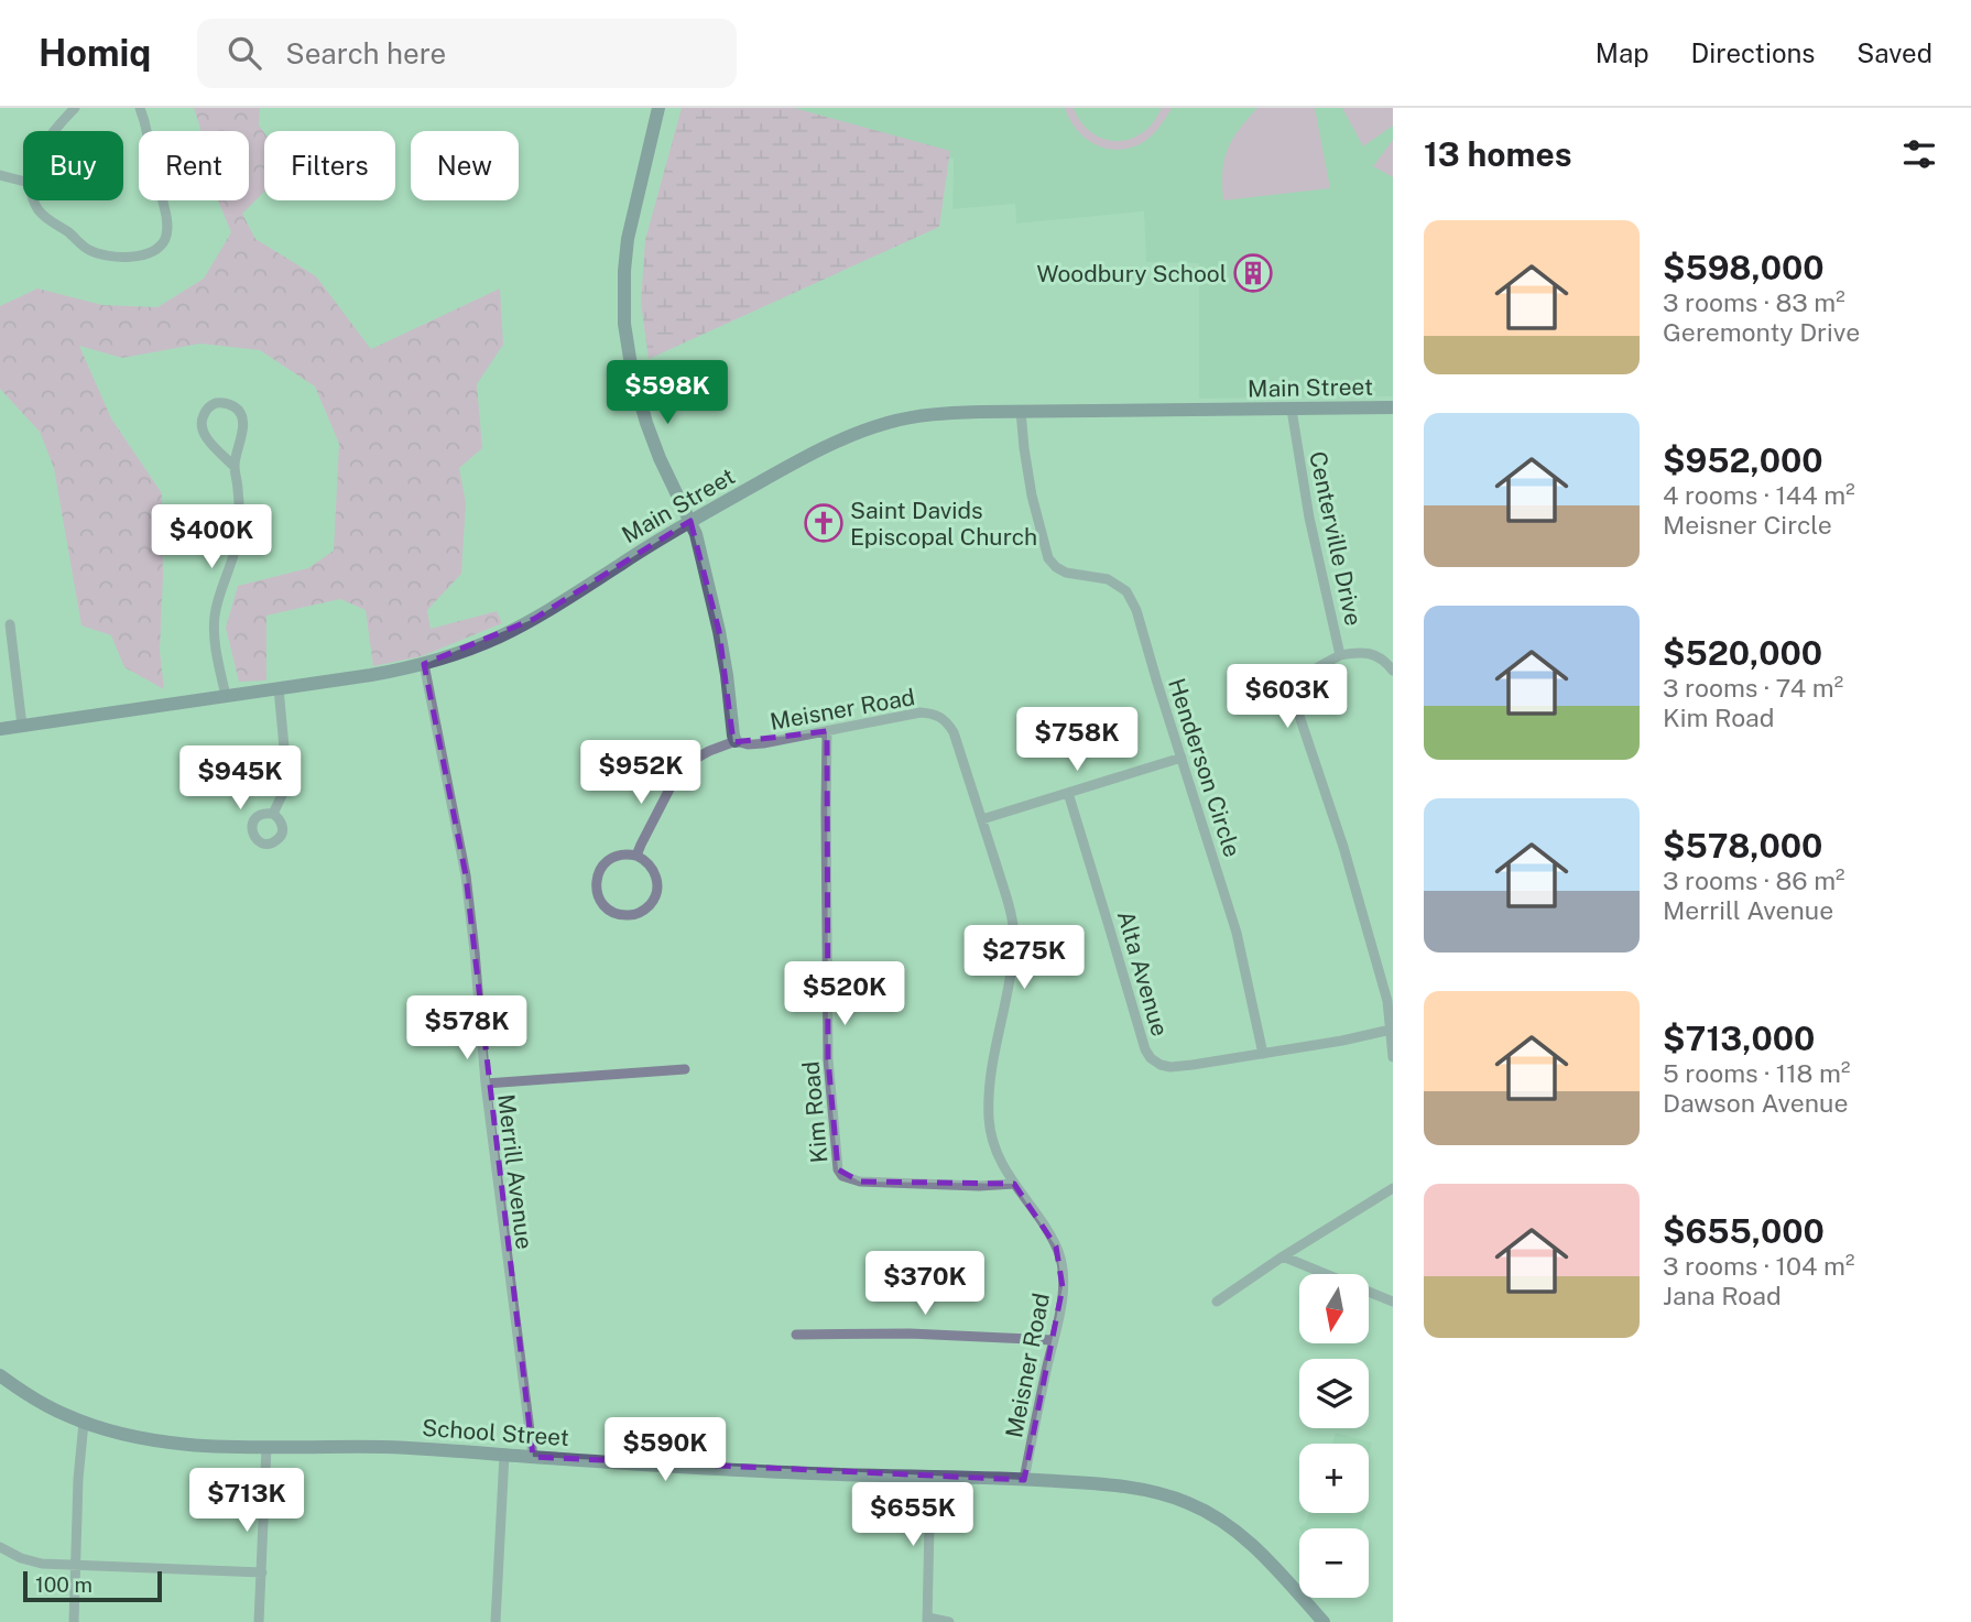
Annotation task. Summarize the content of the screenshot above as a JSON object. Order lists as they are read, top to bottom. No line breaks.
{"streets":{"street":["Main Street","Centerville Drive","Meisner Road","Henderson Circle","Alta Avenue","Kim Road","Merrill Avenue","School Street"]},"crossings":[["Main Street","Centerville Drive"],["Main Street","Henderson Circle"],["Main Street","Merrill Avenue"],["Centerville Drive","Alta Avenue"],["Meisner Road","Kim Road"],["Meisner Road","School Street"],["Henderson Circle","Alta Avenue"],["Merrill Avenue","School Street"]],"places":{"building":["Woodbury School"],"church":["Saint Davids Episcopal Church"]},"scale_bar":"100 m","north":"bottom","page":{"header":"Homiq","search":"Search here","nav":["Map","Directions","Saved"],"heading":"13 homes","chip":["Buy","Rent","Filters","New"],"list":[{"name":"$598,000","note":"3 rooms · 83 m² · Geremonty Drive"},{"name":"$952,000","note":"4 rooms · 144 m² · Meisner Circle"},{"name":"$520,000","note":"3 rooms · 74 m² · Kim Road"},{"name":"$578,000","note":"3 rooms · 86 m² · Merrill Avenue"},{"name":"$713,000","note":"5 rooms · 118 m² · Dawson Avenue"},{"name":"$655,000","note":"3 rooms · 104 m² · Jana Road"}],"price":["$598K","$400K","$603K","$758K","$952K","$945K","$275K","$520K","$578K","$370K","$590K","$713K","$655K"],"map_buttons":["+","−"],"scale":"100 m"}}
